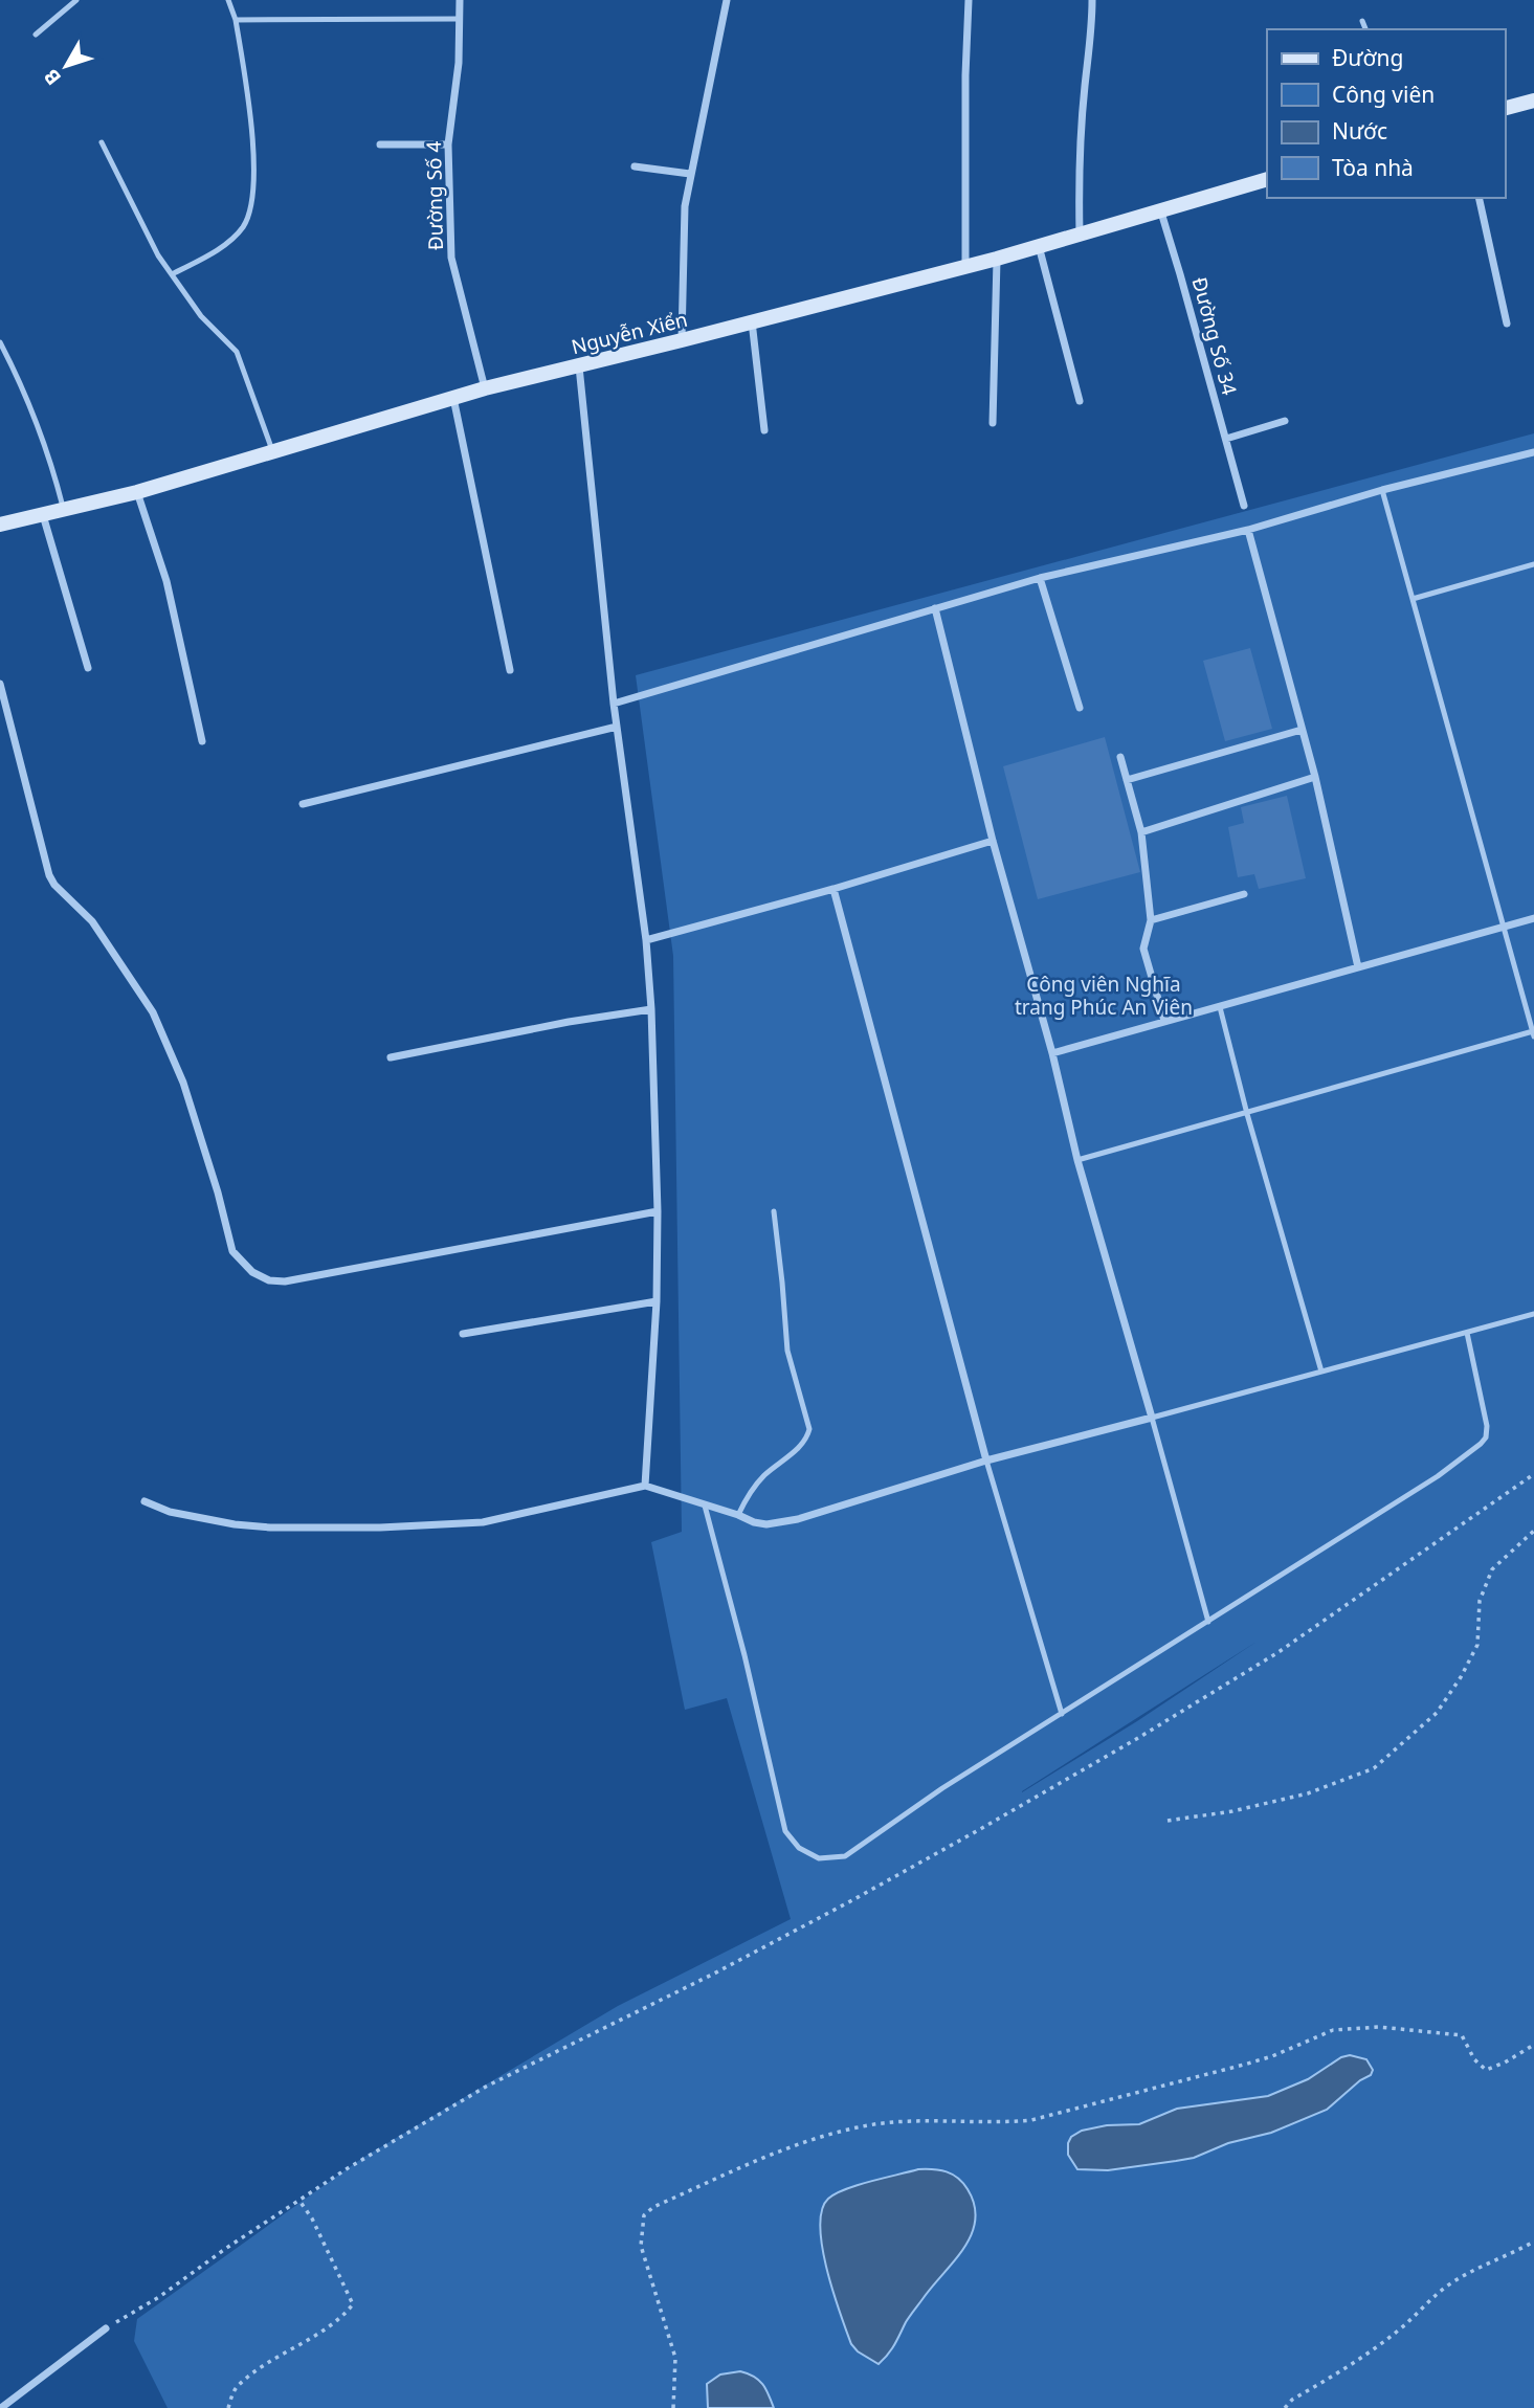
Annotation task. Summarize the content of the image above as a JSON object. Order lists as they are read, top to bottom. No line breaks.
{"streets":{"main road":["Nguyễn Xiển"],"street":["Đường Số 4","Đường Số 34"]},"crossings":[["Đường Số 4","Nguyễn Xiển"],["Nguyễn Xiển","Đường Số 34"]],"parks":["Công viên Nghĩa trang Phúc An Viên"],"legend":["Đường","Công viên","Nước","Tòa nhà"],"north":"bottom left"}
